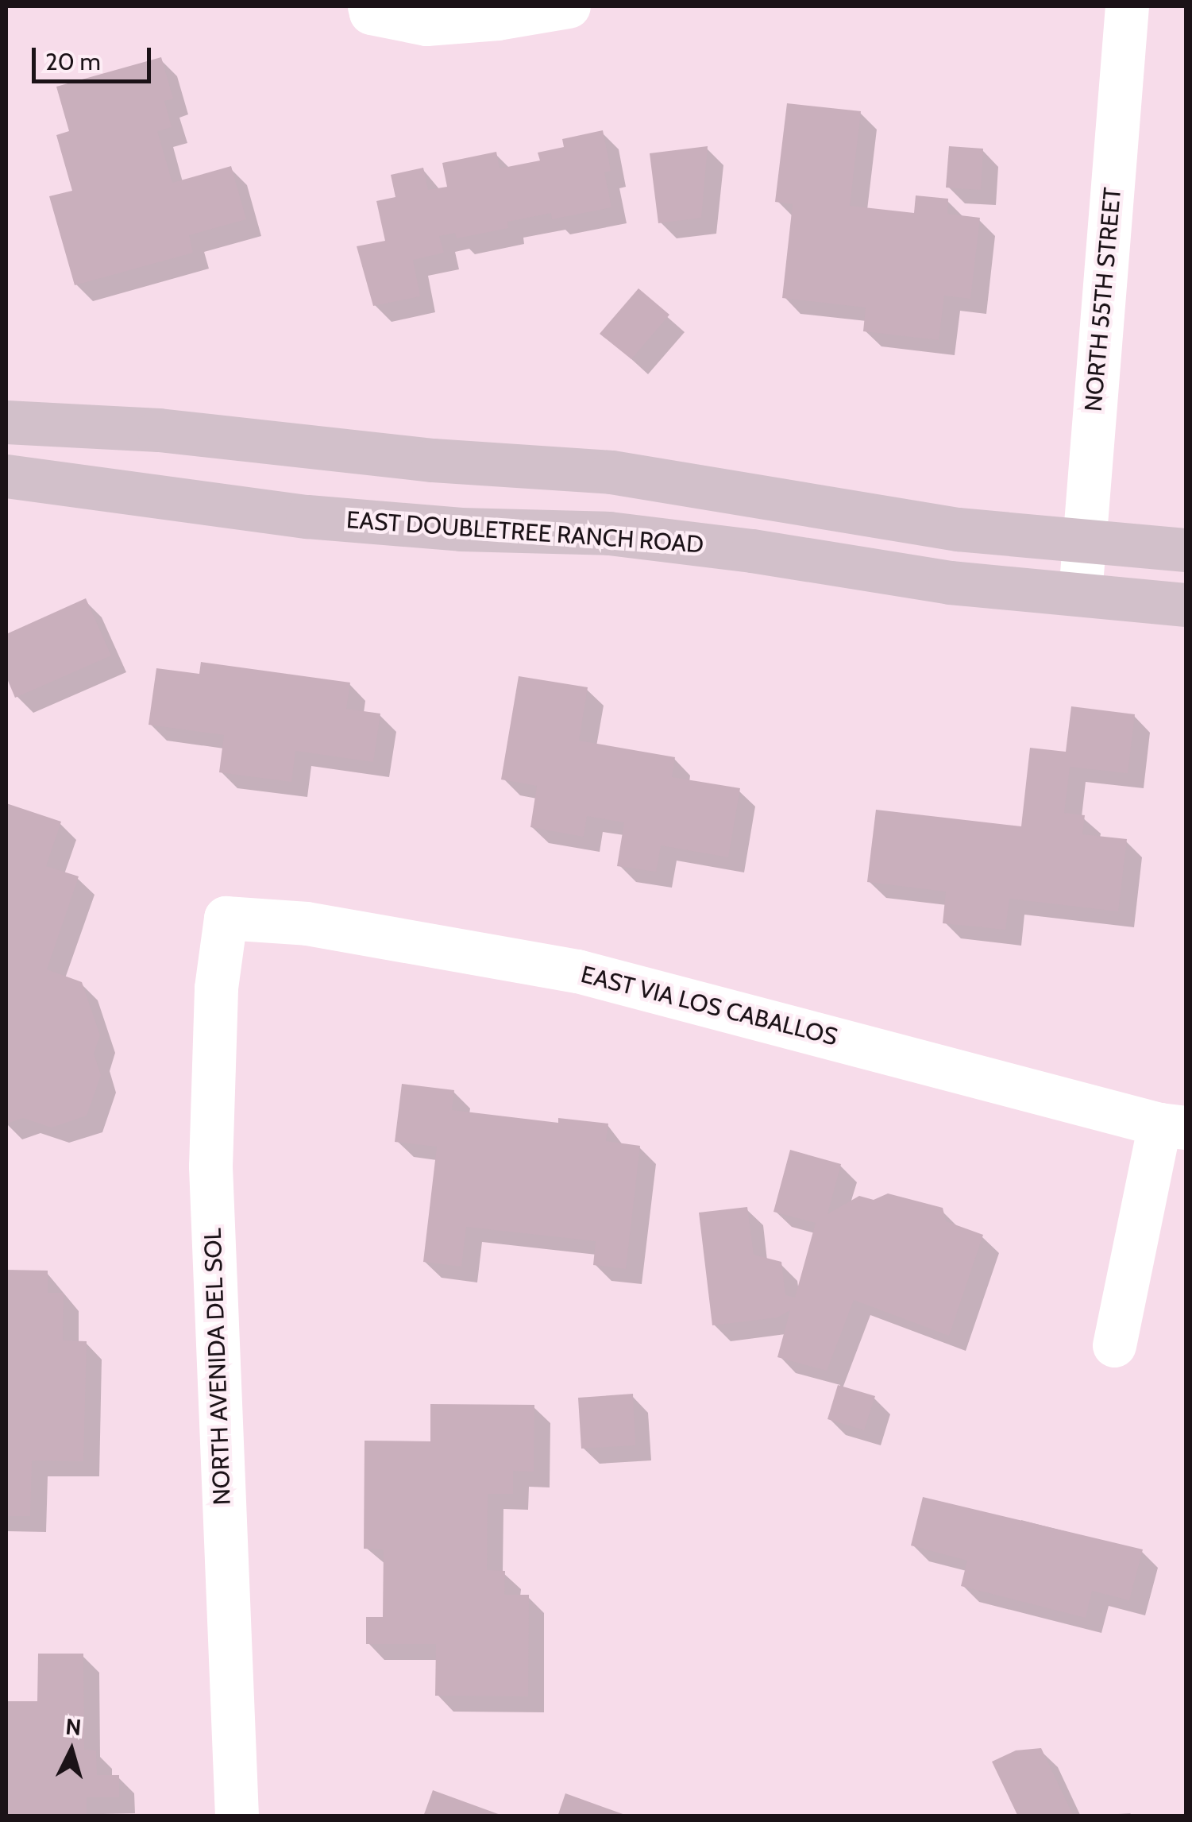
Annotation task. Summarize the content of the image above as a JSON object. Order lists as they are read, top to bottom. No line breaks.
{"streets":{"main road":["EAST DOUBLETREE RANCH ROAD"],"street":["NORTH 55TH STREET","EAST VIA LOS CABALLOS","NORTH AVENIDA DEL SOL"]},"crossings":[["NORTH 55TH STREET","EAST DOUBLETREE RANCH ROAD"],["EAST VIA LOS CABALLOS","NORTH AVENIDA DEL SOL"]],"scale_bar":"20 m","north":"top"}
